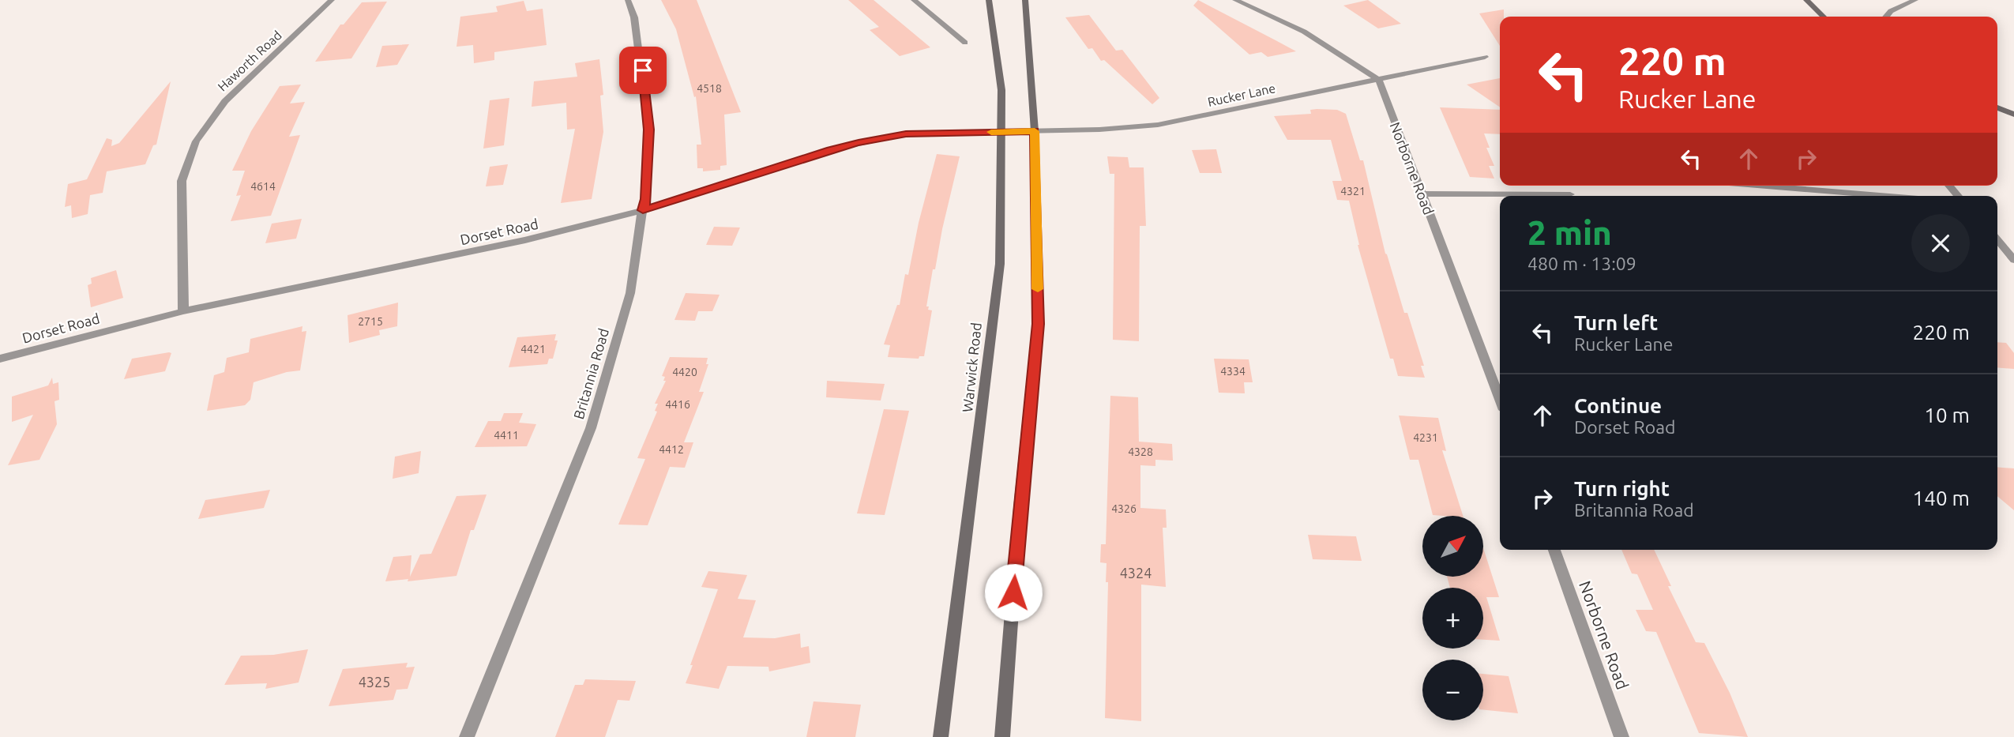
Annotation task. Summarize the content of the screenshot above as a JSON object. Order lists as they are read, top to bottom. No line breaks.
{"streets":{"main road":["Warwick Road"],"street":["Haworth Road","Rucker Lane","Norborne Road","Dorset Road","Britannia Road"]},"crossings":[["Haworth Road","Dorset Road"],["Rucker Lane","Norborne Road"],["Rucker Lane","Dorset Road"],["Rucker Lane","Warwick Road"],["Dorset Road","Warwick Road"],["Dorset Road","Britannia Road"]],"house_numbers":["4518","4614","4321","2715","4421","4334","4420","4416","4411","4231","4412","4328","4326","4324","4325"],"north":"top right","page":{"turn":["220 m","Rucker Lane"],"heading":["2 min","480 m · 13:09"],"list":[{"name":"Turn left","note":"Rucker Lane","value":"220 m"},{"name":"Continue","note":"Dorset Road","value":"10 m"},{"name":"Turn right","note":"Britannia Road","value":"140 m"}],"map_buttons":["+","−"]}}
